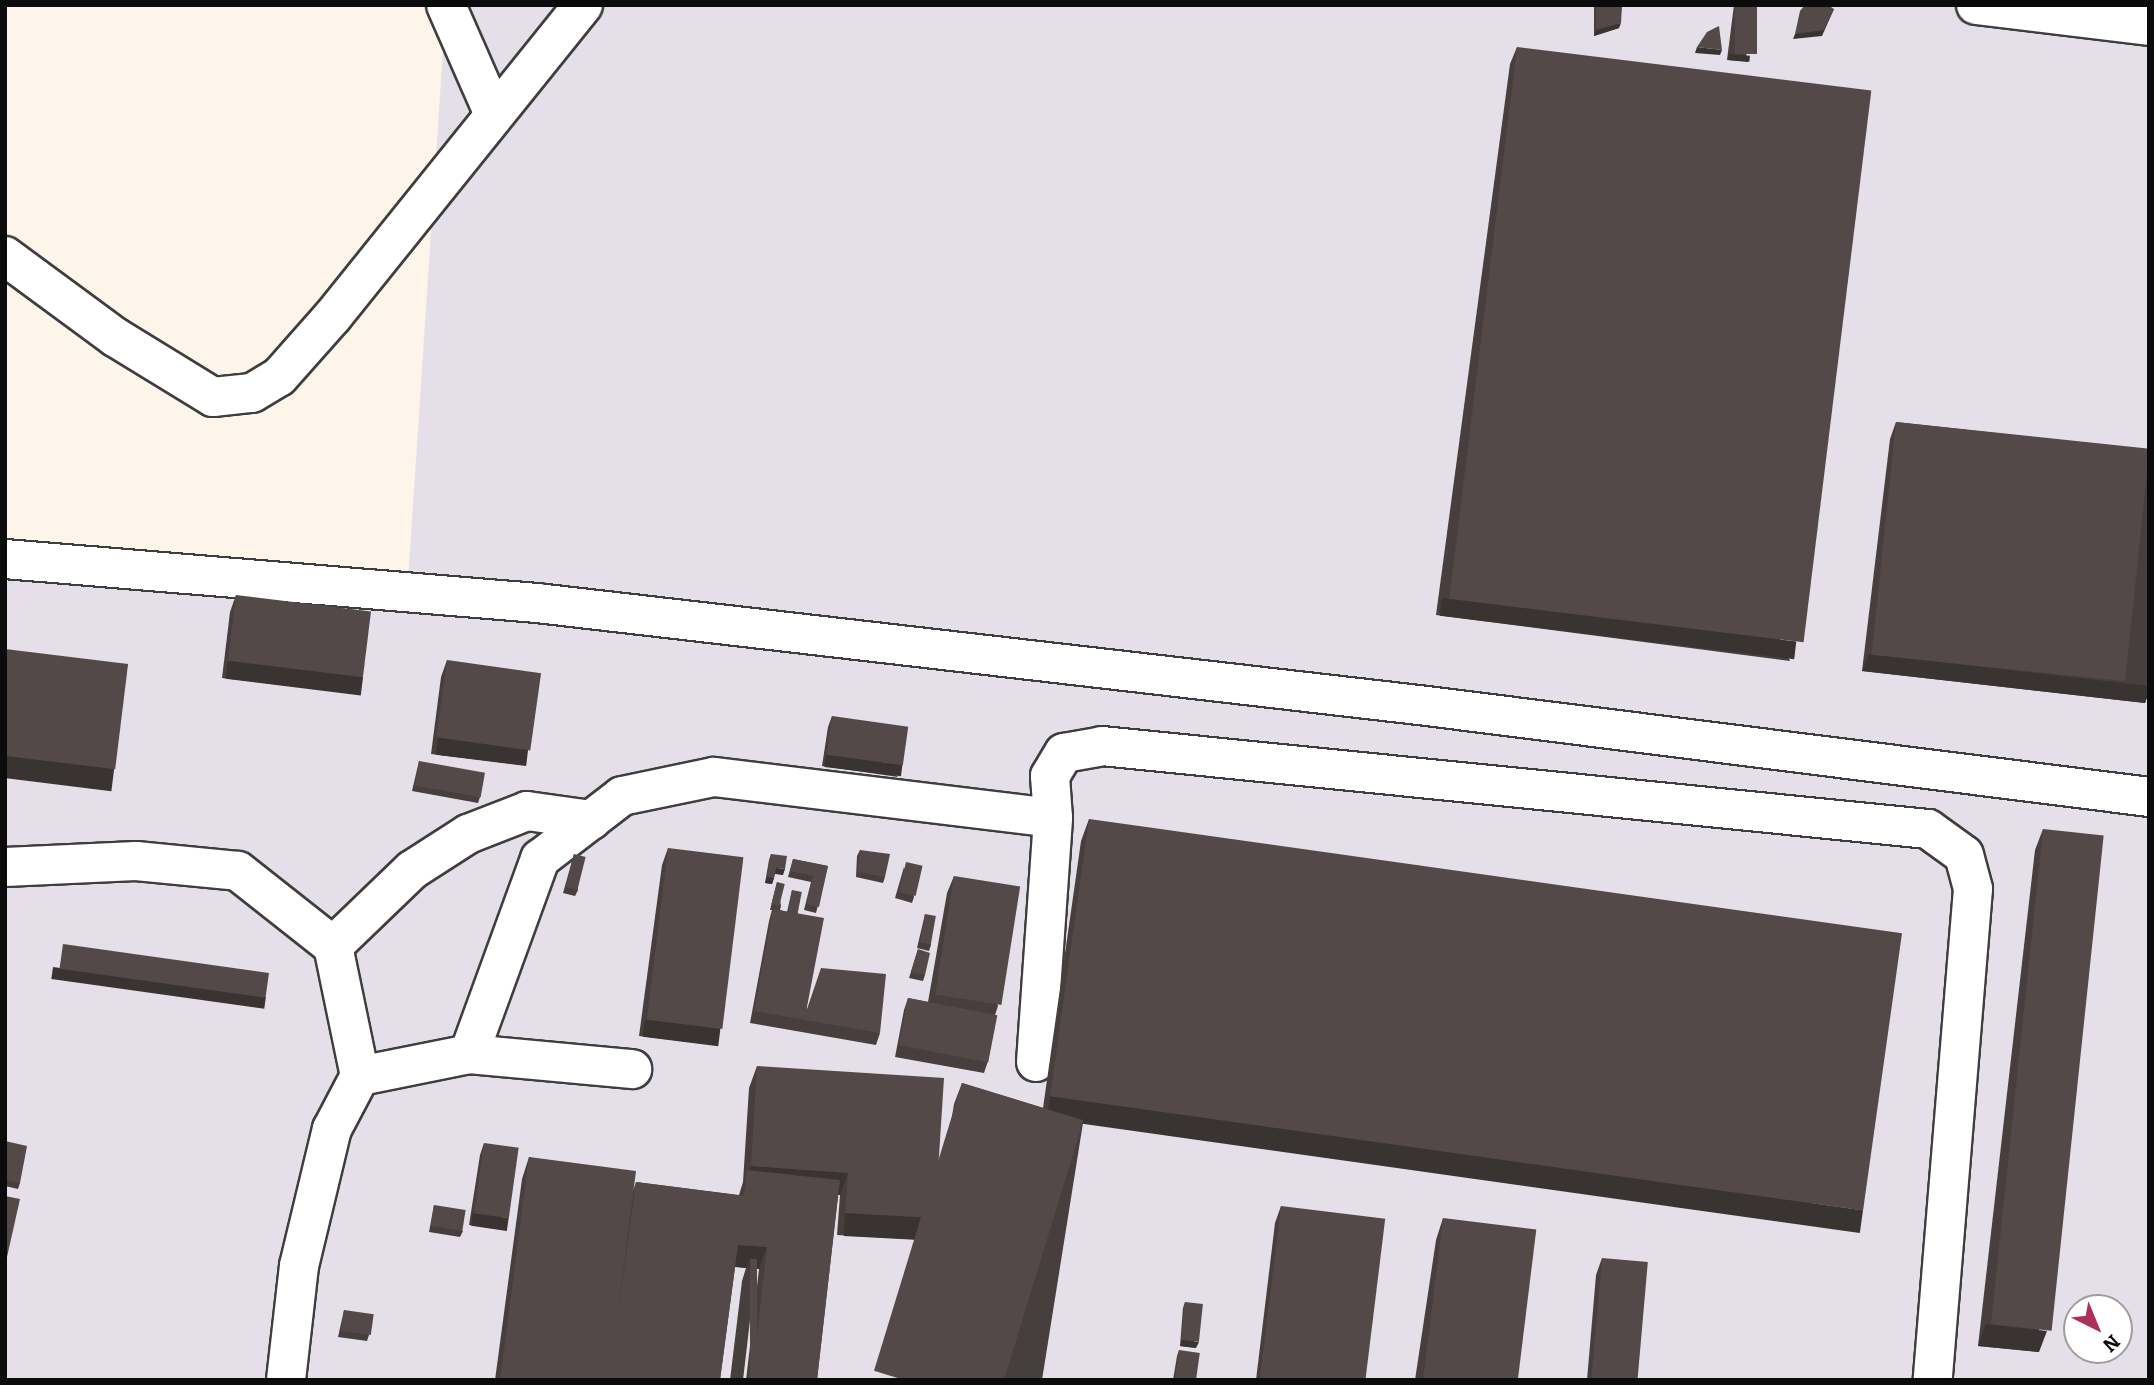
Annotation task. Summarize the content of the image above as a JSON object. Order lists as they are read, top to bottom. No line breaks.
{"north":"bottom right"}
